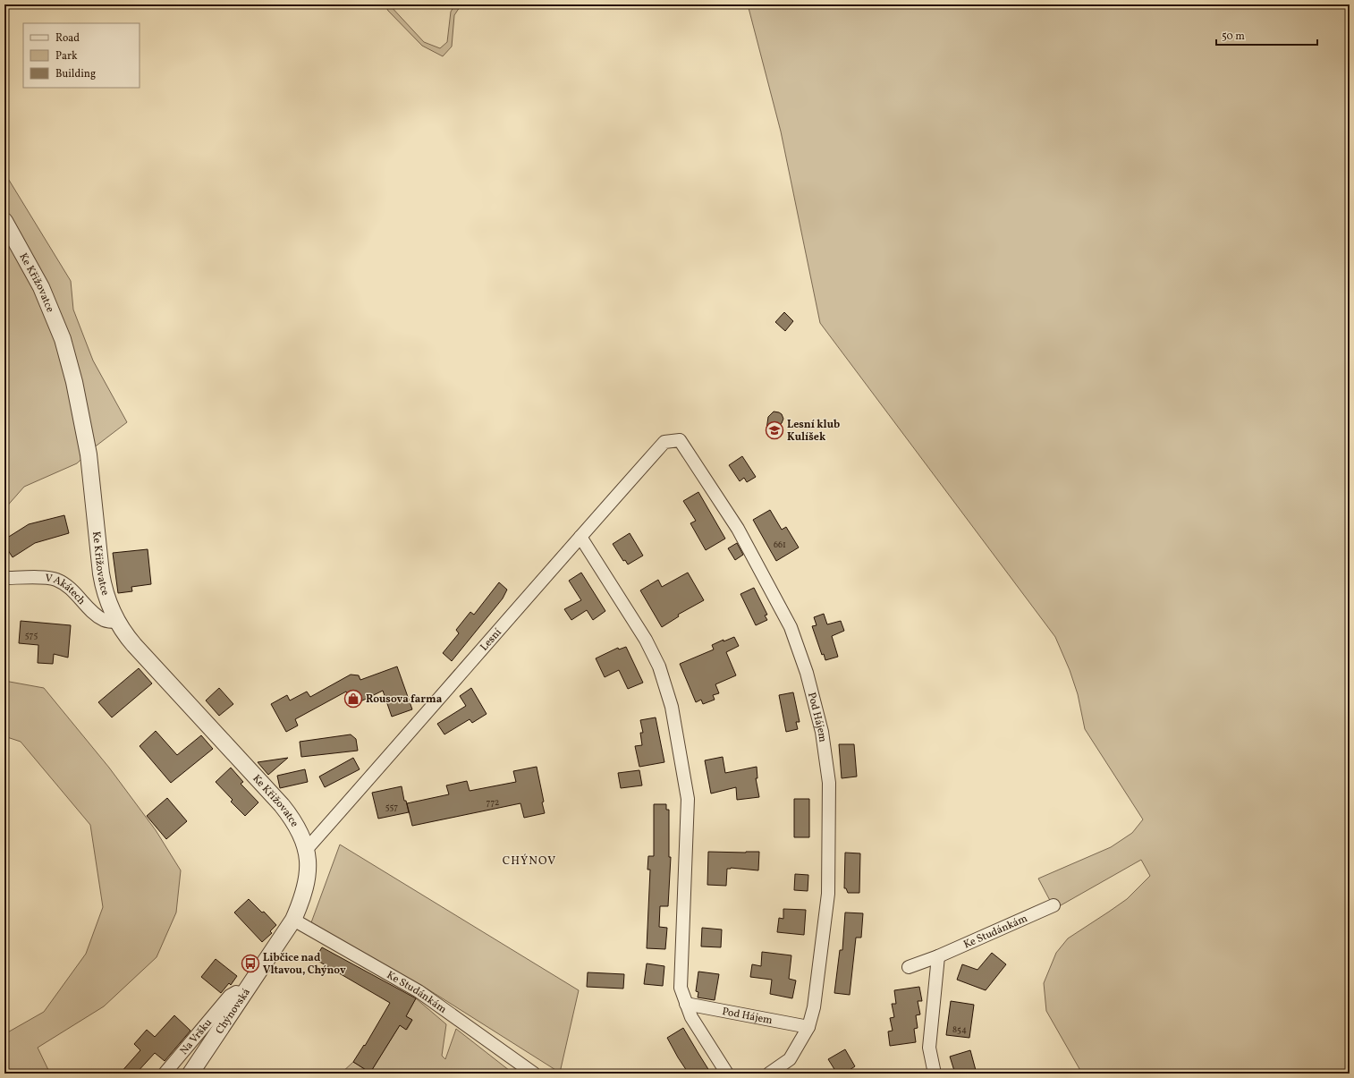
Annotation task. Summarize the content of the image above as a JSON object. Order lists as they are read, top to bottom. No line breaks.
{"streets":{"street":["Ke Křižovatce","V Akátech","Lesní","Pod Hájem","Ke Studánkám","Chýnovská","Na Vršku"]},"crossings":[["Ke Křižovatce","V Akátech"],["Ke Křižovatce","Lesní"],["Ke Křižovatce","Chýnovská"],["Lesní","Pod Hájem"],["Lesní","Chýnovská"],["Ke Studánkám","Chýnovská"],["Chýnovská","Na Vršku"]],"districts":["CHÝNOV"],"places":{"school or university":["Lesní klub Kulíšek"],"shop":["Rousova farma"],"bus stop":["Libčice nad Vltavou, Chýnov"]},"house_numbers":["661","575","772","557","854"],"legend":["Road","Park","Building"],"scale_bar":"50 m"}
